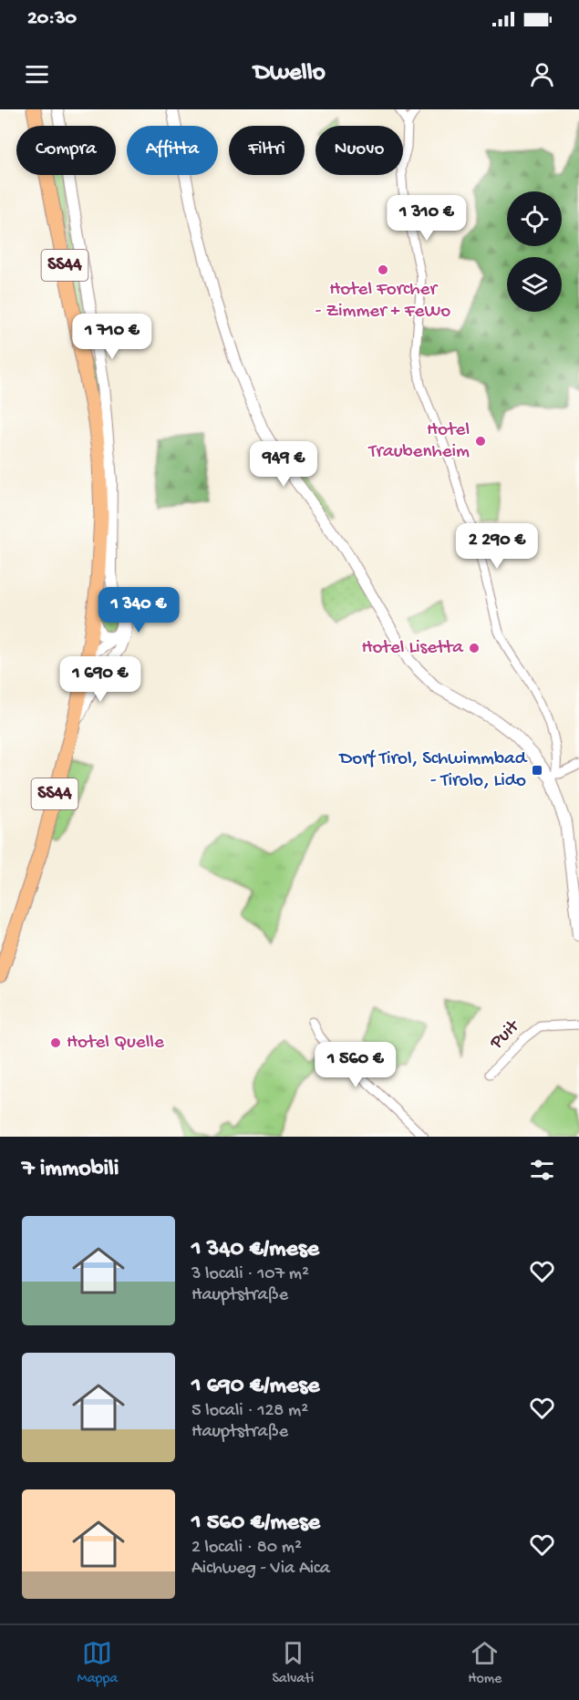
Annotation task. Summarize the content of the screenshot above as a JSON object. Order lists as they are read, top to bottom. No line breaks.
{"streets":{"main road":["SS44"],"street":["Puit"]},"places":{"other":["Hotel Forcher - Zimmer + FeWo","Hotel Traubenheim","Hotel Lisetta","Hotel Quelle"],"transit":["Dorf Tirol, Schwimmbad - Tirolo, Lido"]},"page":{"status":"20:30","header":"Dwello","chip":["Compra","Affitta","Filtri","Nuovo"],"price":["1 310 €","1 710 €","949 €","2 290 €","1 340 €","1 690 €","1 560 €"],"heading":"7 immobili","list":[{"name":"1 340 €/mese","note":"3 locali · 107 m² · Hauptstraße"},{"name":"1 690 €/mese","note":"5 locali · 128 m² · Hauptstraße"},{"name":"1 560 €/mese","note":"2 locali · 80 m² · Aichweg - Via Aica"}],"tabs":["Mappa","Salvati","Home"]}}
